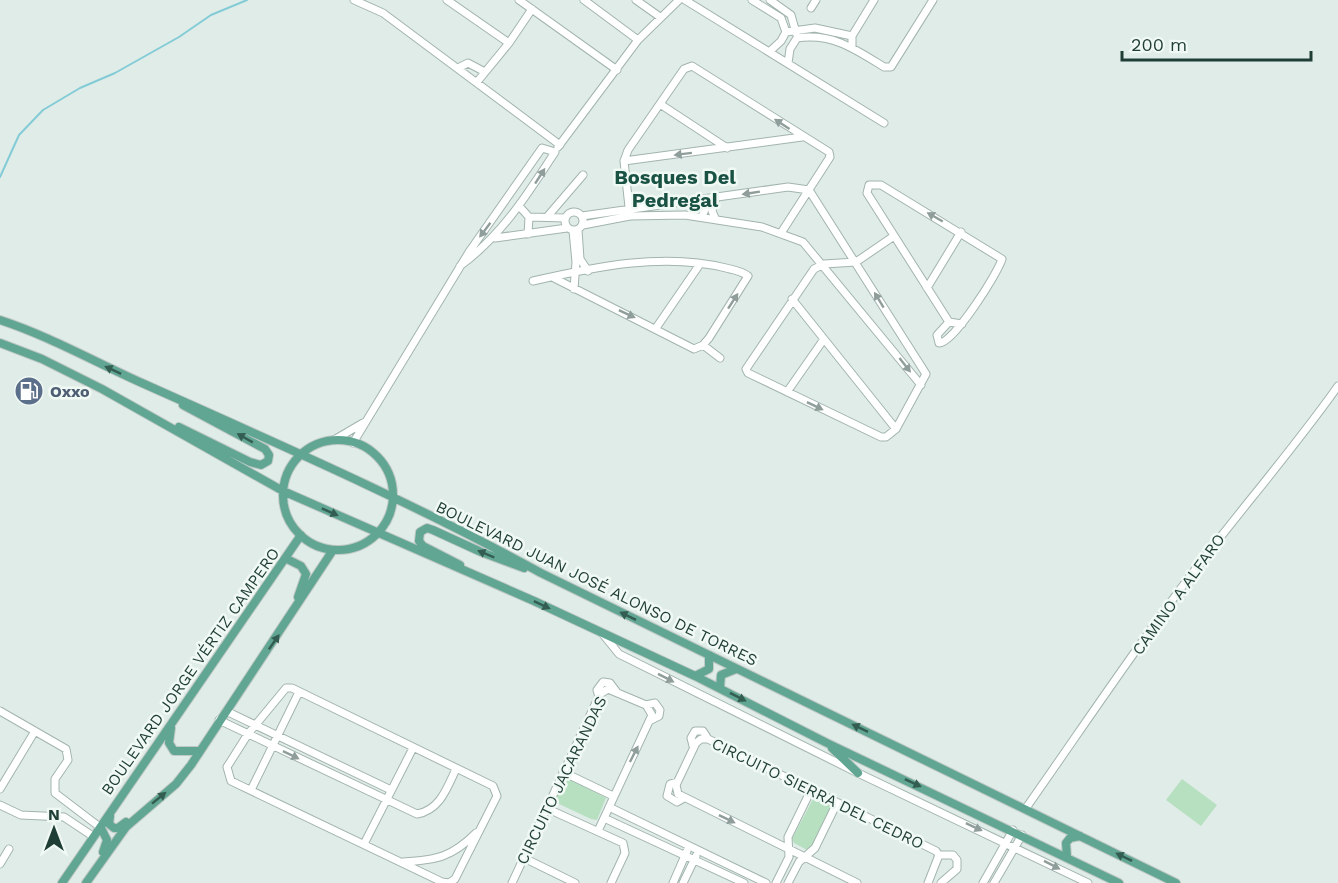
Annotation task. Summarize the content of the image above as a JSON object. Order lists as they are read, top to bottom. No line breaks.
{"streets":{"main road":["BOULEVARD JUAN JOSÉ ALONSO DE TORRES","BOULEVARD JORGE VÉRTIZ CAMPERO"],"street":["CAMINO A ALFARO","CIRCUITO JACARANDAS","CIRCUITO SIERRA DEL CEDRO"]},"crossings":[["BOULEVARD JUAN JOSÉ ALONSO DE TORRES","CAMINO A ALFARO"]],"districts":["Bosques Del Pedregal"],"places":{"fuel station":["Oxxo"]},"scale_bar":"200 m","north":"top"}
